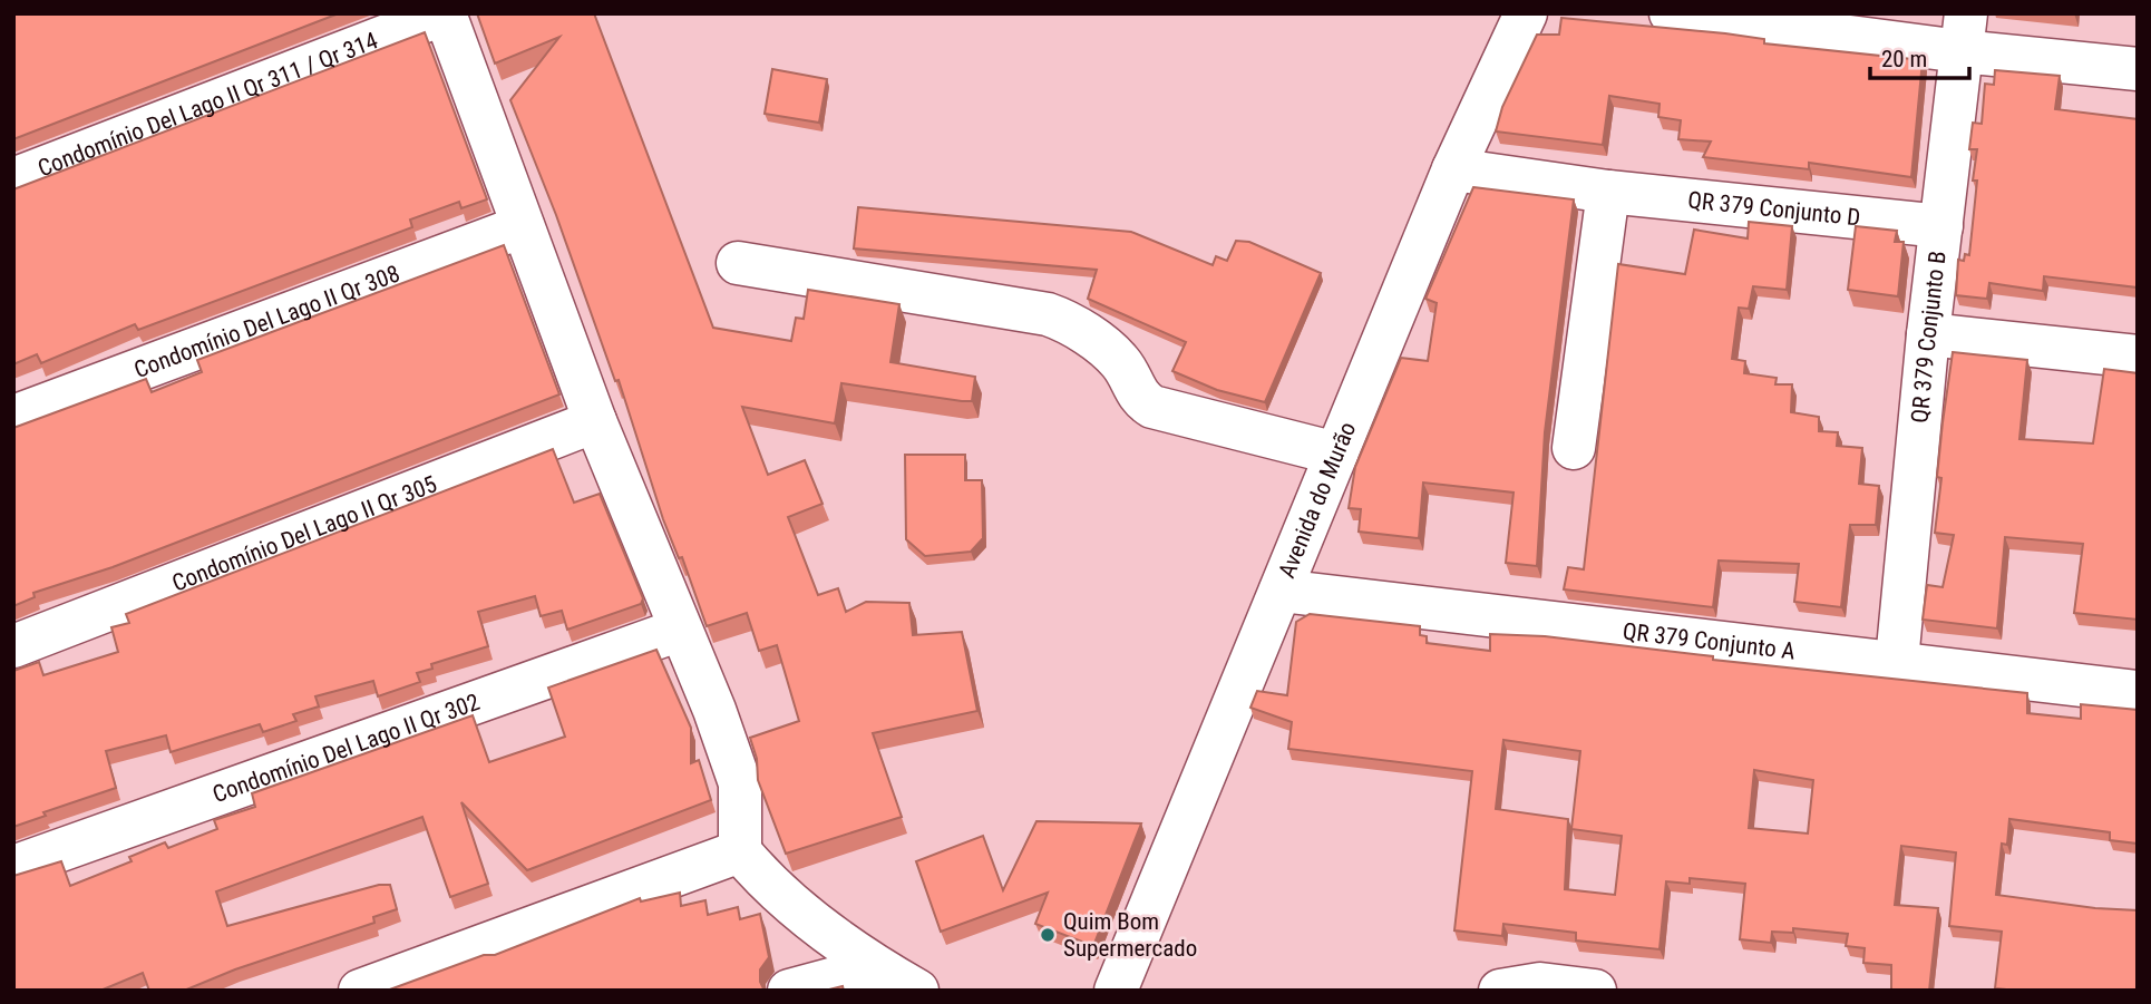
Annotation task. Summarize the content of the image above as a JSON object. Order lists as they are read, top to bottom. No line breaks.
{"streets":{"street":["Condomínio Del Lago II Qr 311 / Qr 314","QR 379 Conjunto D","Condomínio Del Lago II Qr 308","QR 379 Conjunto B","Avenida do Murão","Condomínio Del Lago II Qr 305","QR 379 Conjunto A","Condomínio Del Lago II Qr 302"]},"crossings":[["QR 379 Conjunto D","QR 379 Conjunto B"],["QR 379 Conjunto D","Avenida do Murão"],["QR 379 Conjunto B","QR 379 Conjunto A"],["Avenida do Murão","QR 379 Conjunto A"]],"places":["Quim Bom Supermercado"],"scale_bar":"20 m"}
